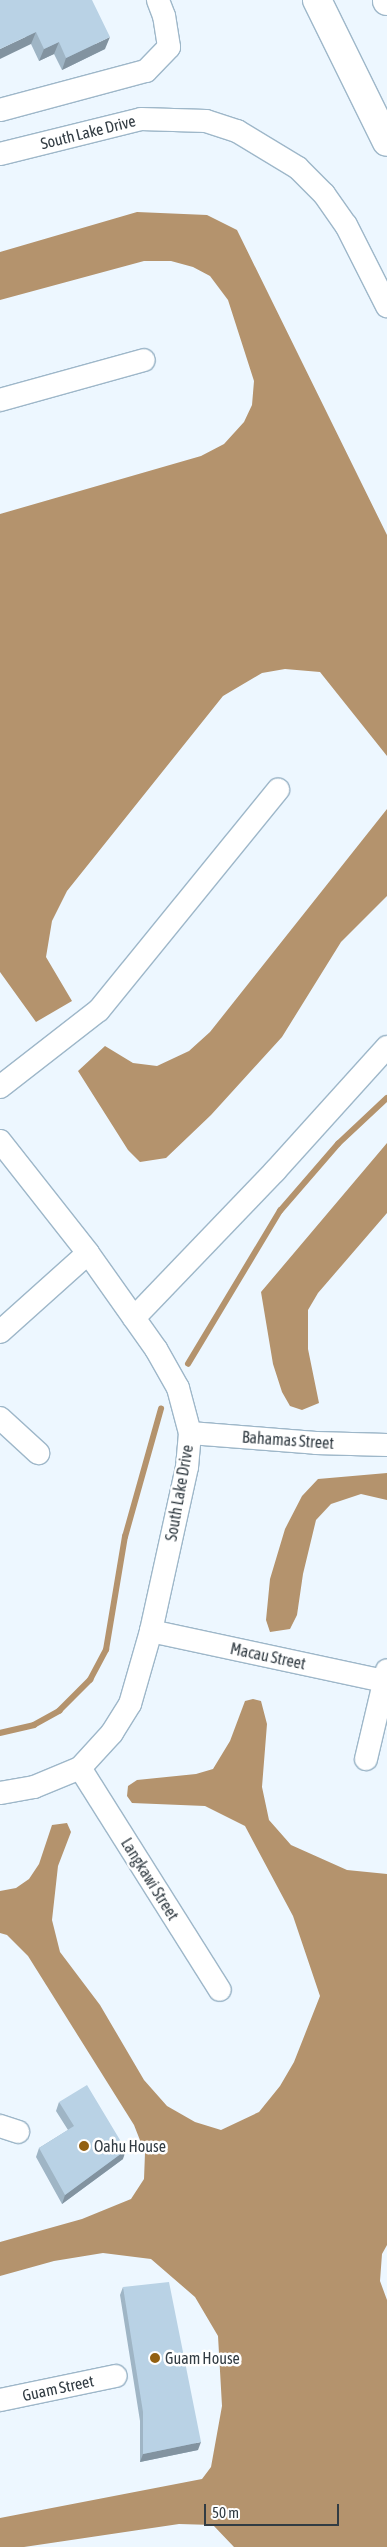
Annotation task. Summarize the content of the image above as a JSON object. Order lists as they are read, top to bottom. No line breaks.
{"streets":{"street":["South Lake Drive","Bahamas Street","Macau Street","Langkawi Street","Guam Street"]},"crossings":[["South Lake Drive","Bahamas Street"],["South Lake Drive","Macau Street"],["South Lake Drive","Langkawi Street"]],"places":["Oahu House","Guam House"],"scale_bar":"50 m"}
